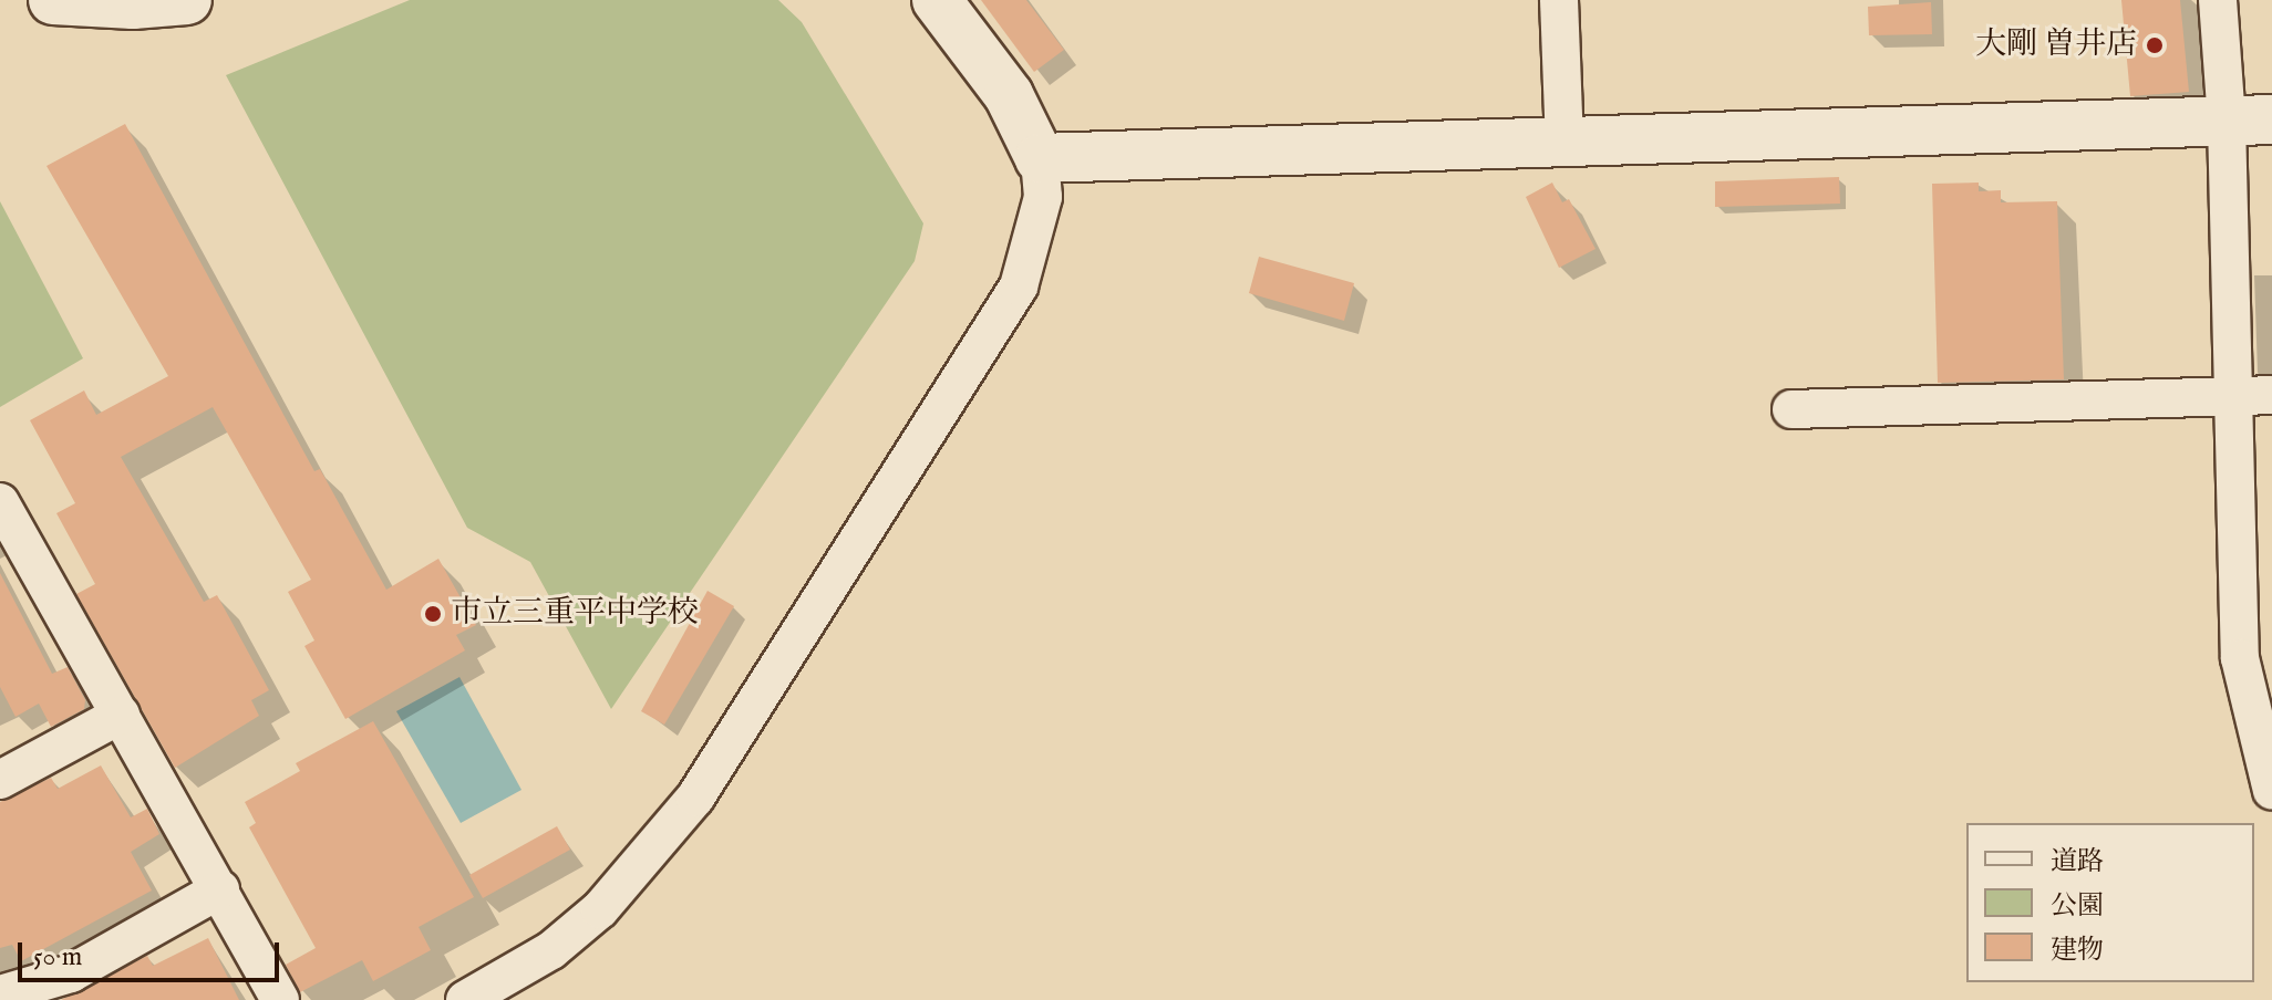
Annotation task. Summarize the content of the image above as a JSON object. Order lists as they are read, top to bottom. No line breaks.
{"places":["大剛 曽井店","市立三重平中学校"],"legend":["道路","公園","建物"],"scale_bar":"50 m"}
